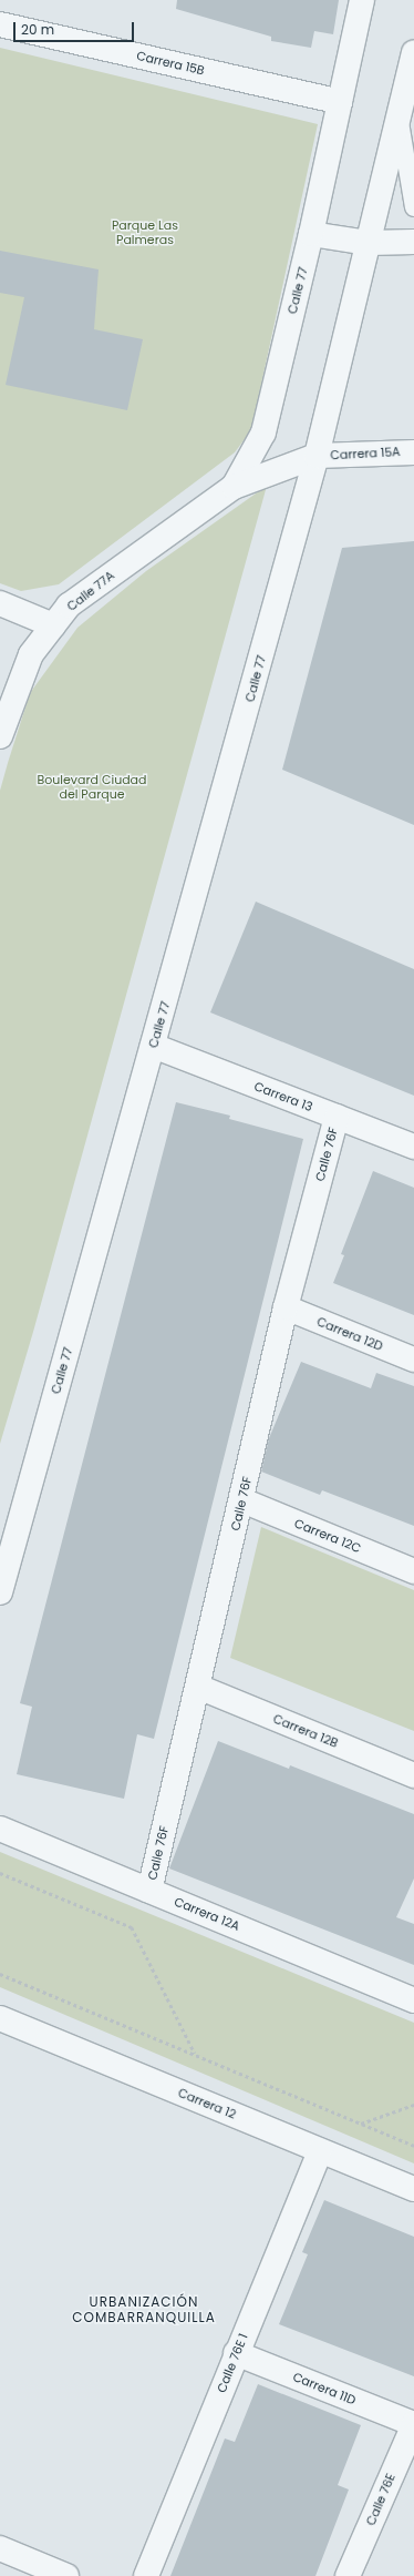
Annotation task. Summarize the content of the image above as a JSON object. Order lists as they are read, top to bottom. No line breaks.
{"streets":{"street":["Carrera 15B","Calle 77","Carrera 15A","Calle 77A","Carrera 13","Calle 76F","Carrera 12D","Carrera 12C","Carrera 12B","Carrera 12A","Carrera 12","Calle 76E 1","Carrera 11D","Calle 76E"]},"crossings":[["Carrera 15B","Calle 77"],["Calle 77","Carrera 15A"],["Calle 77","Calle 77A"],["Calle 77","Carrera 13"],["Carrera 13","Calle 76F"],["Calle 76F","Carrera 12D"],["Calle 76F","Carrera 12C"],["Calle 76F","Carrera 12B"],["Calle 76F","Carrera 12A"],["Carrera 12","Calle 76E 1"],["Calle 76E 1","Carrera 11D"],["Carrera 11D","Calle 76E"]],"districts":["URBANIZACIÓN COMBARRANQUILLA"],"parks":["Parque Las Palmeras","Boulevard Ciudad del Parque"],"scale_bar":"20 m"}
